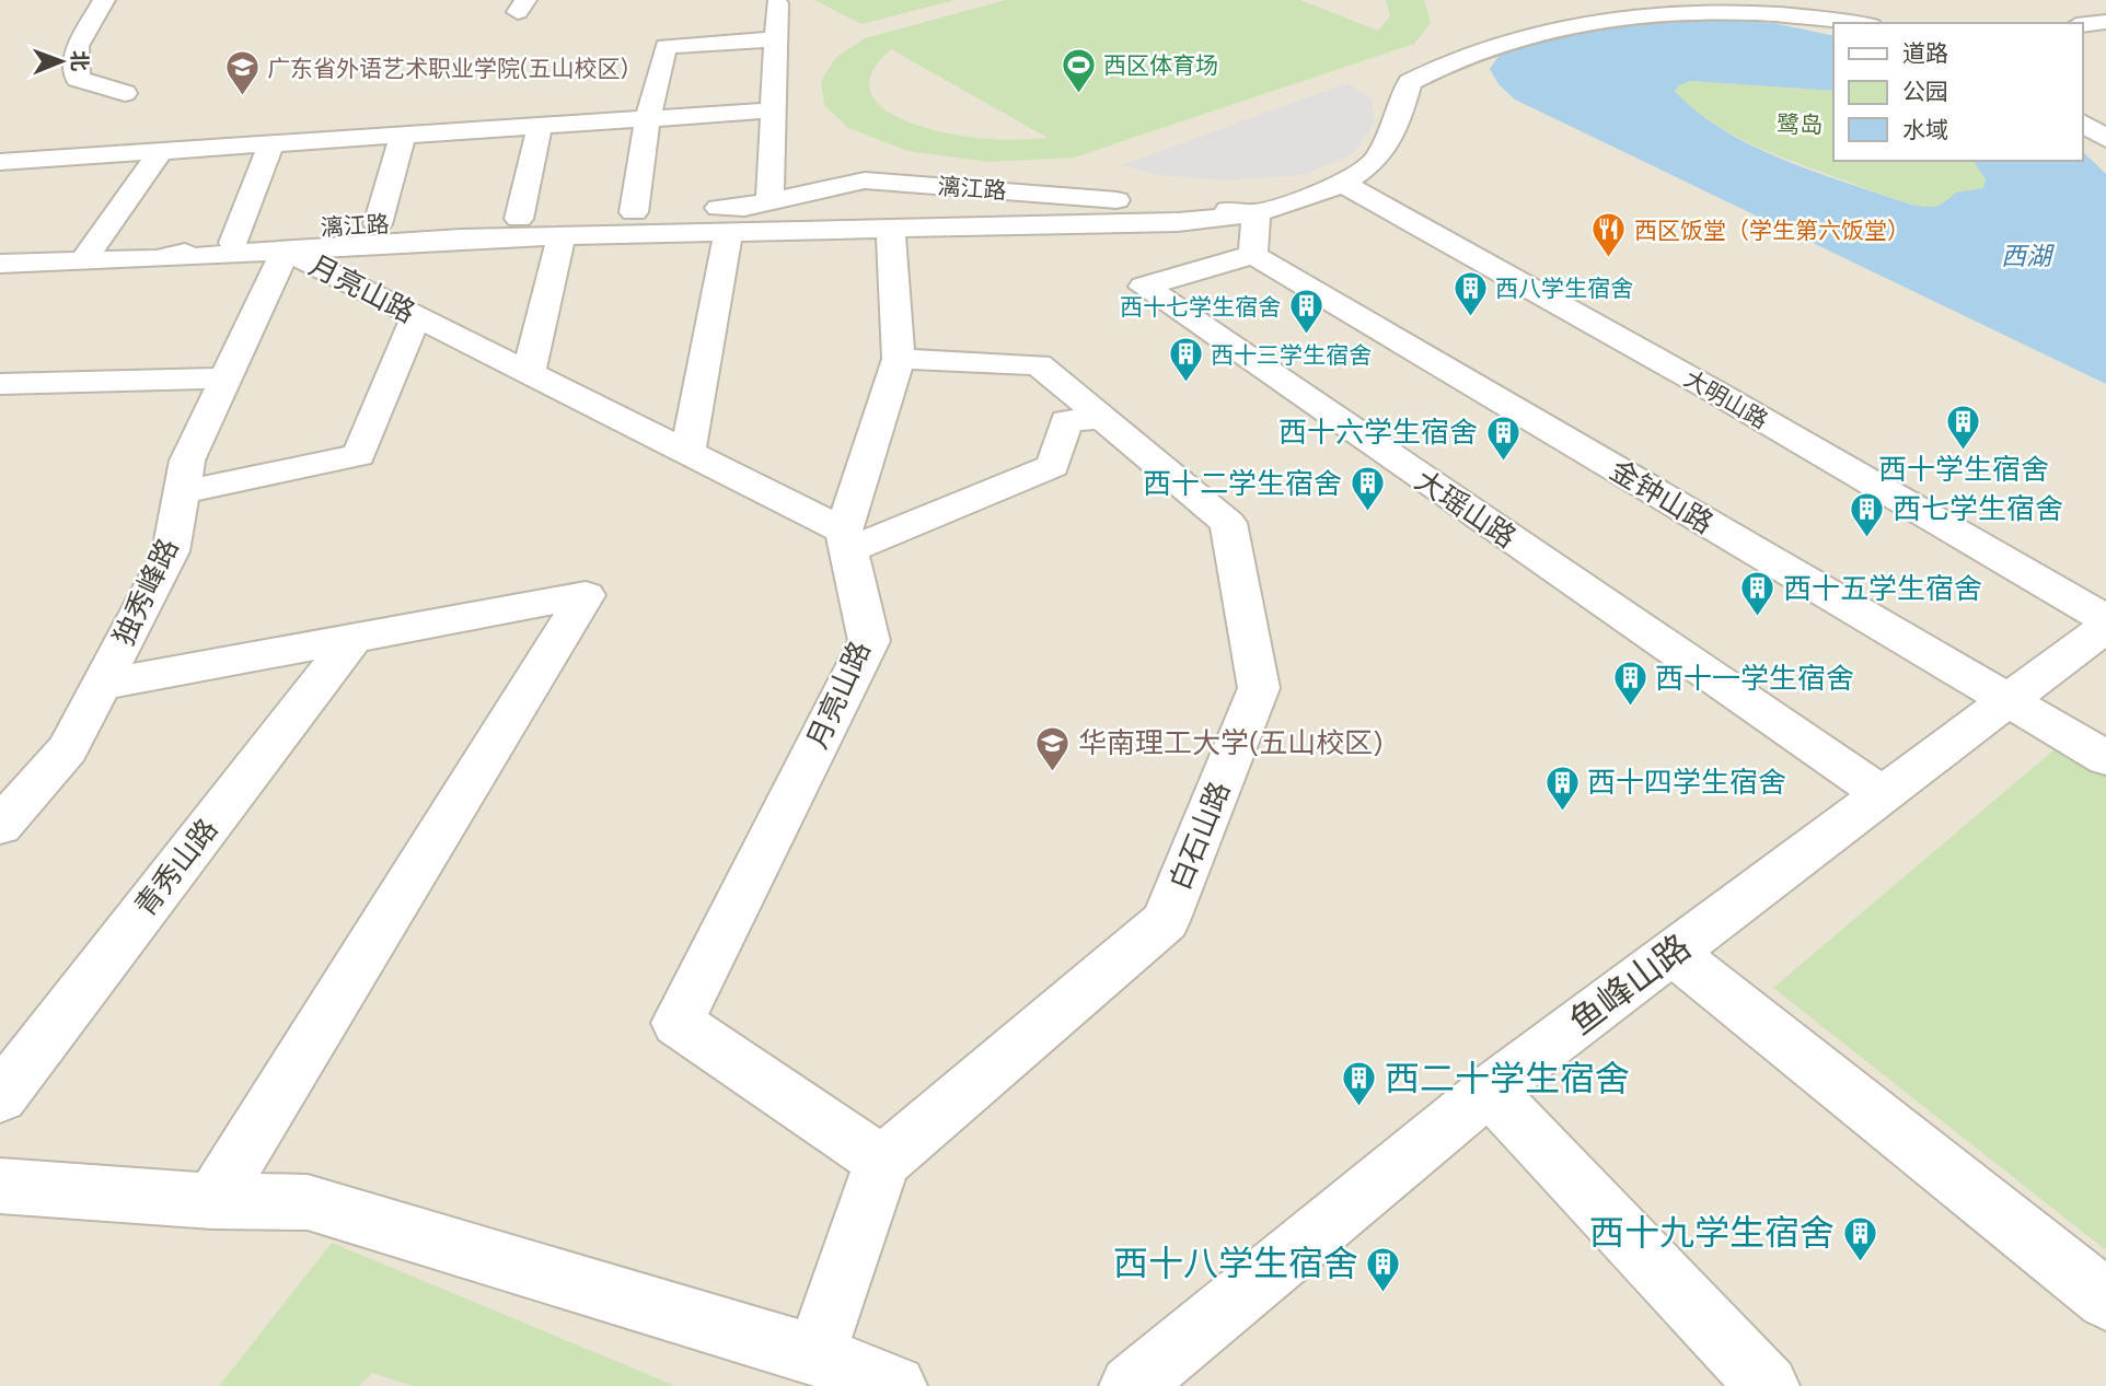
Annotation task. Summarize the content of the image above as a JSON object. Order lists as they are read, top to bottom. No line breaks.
{"streets":{"street":["漓江路","月亮山路","大明山路","金钟山路","大瑶山路","独秀峰路","白石山路","青秀山路","鱼峰山路"]},"crossings":[["漓江路","大明山路"],["月亮山路","独秀峰路"],["月亮山路","白石山路"],["金钟山路","大瑶山路"],["金钟山路","鱼峰山路"],["大瑶山路","鱼峰山路"]],"water":["西湖"],"parks":["鹭岛"],"places":{"sports":["西区体育场"],"school or university":["广东省外语艺术职业学院(五山校区)","华南理工大学(五山校区)"],"restaurant":["西区饭堂（学生第六饭堂）"],"building":["西八学生宿舍","西十七学生宿舍","西十三学生宿舍","西十学生宿舍","西十六学生宿舍","西十二学生宿舍","西七学生宿舍","西十五学生宿舍","西十一学生宿舍","西十四学生宿舍","西二十学生宿舍","西十九学生宿舍","西十八学生宿舍"]},"legend":["道路","公园","水域"],"north":"right"}
